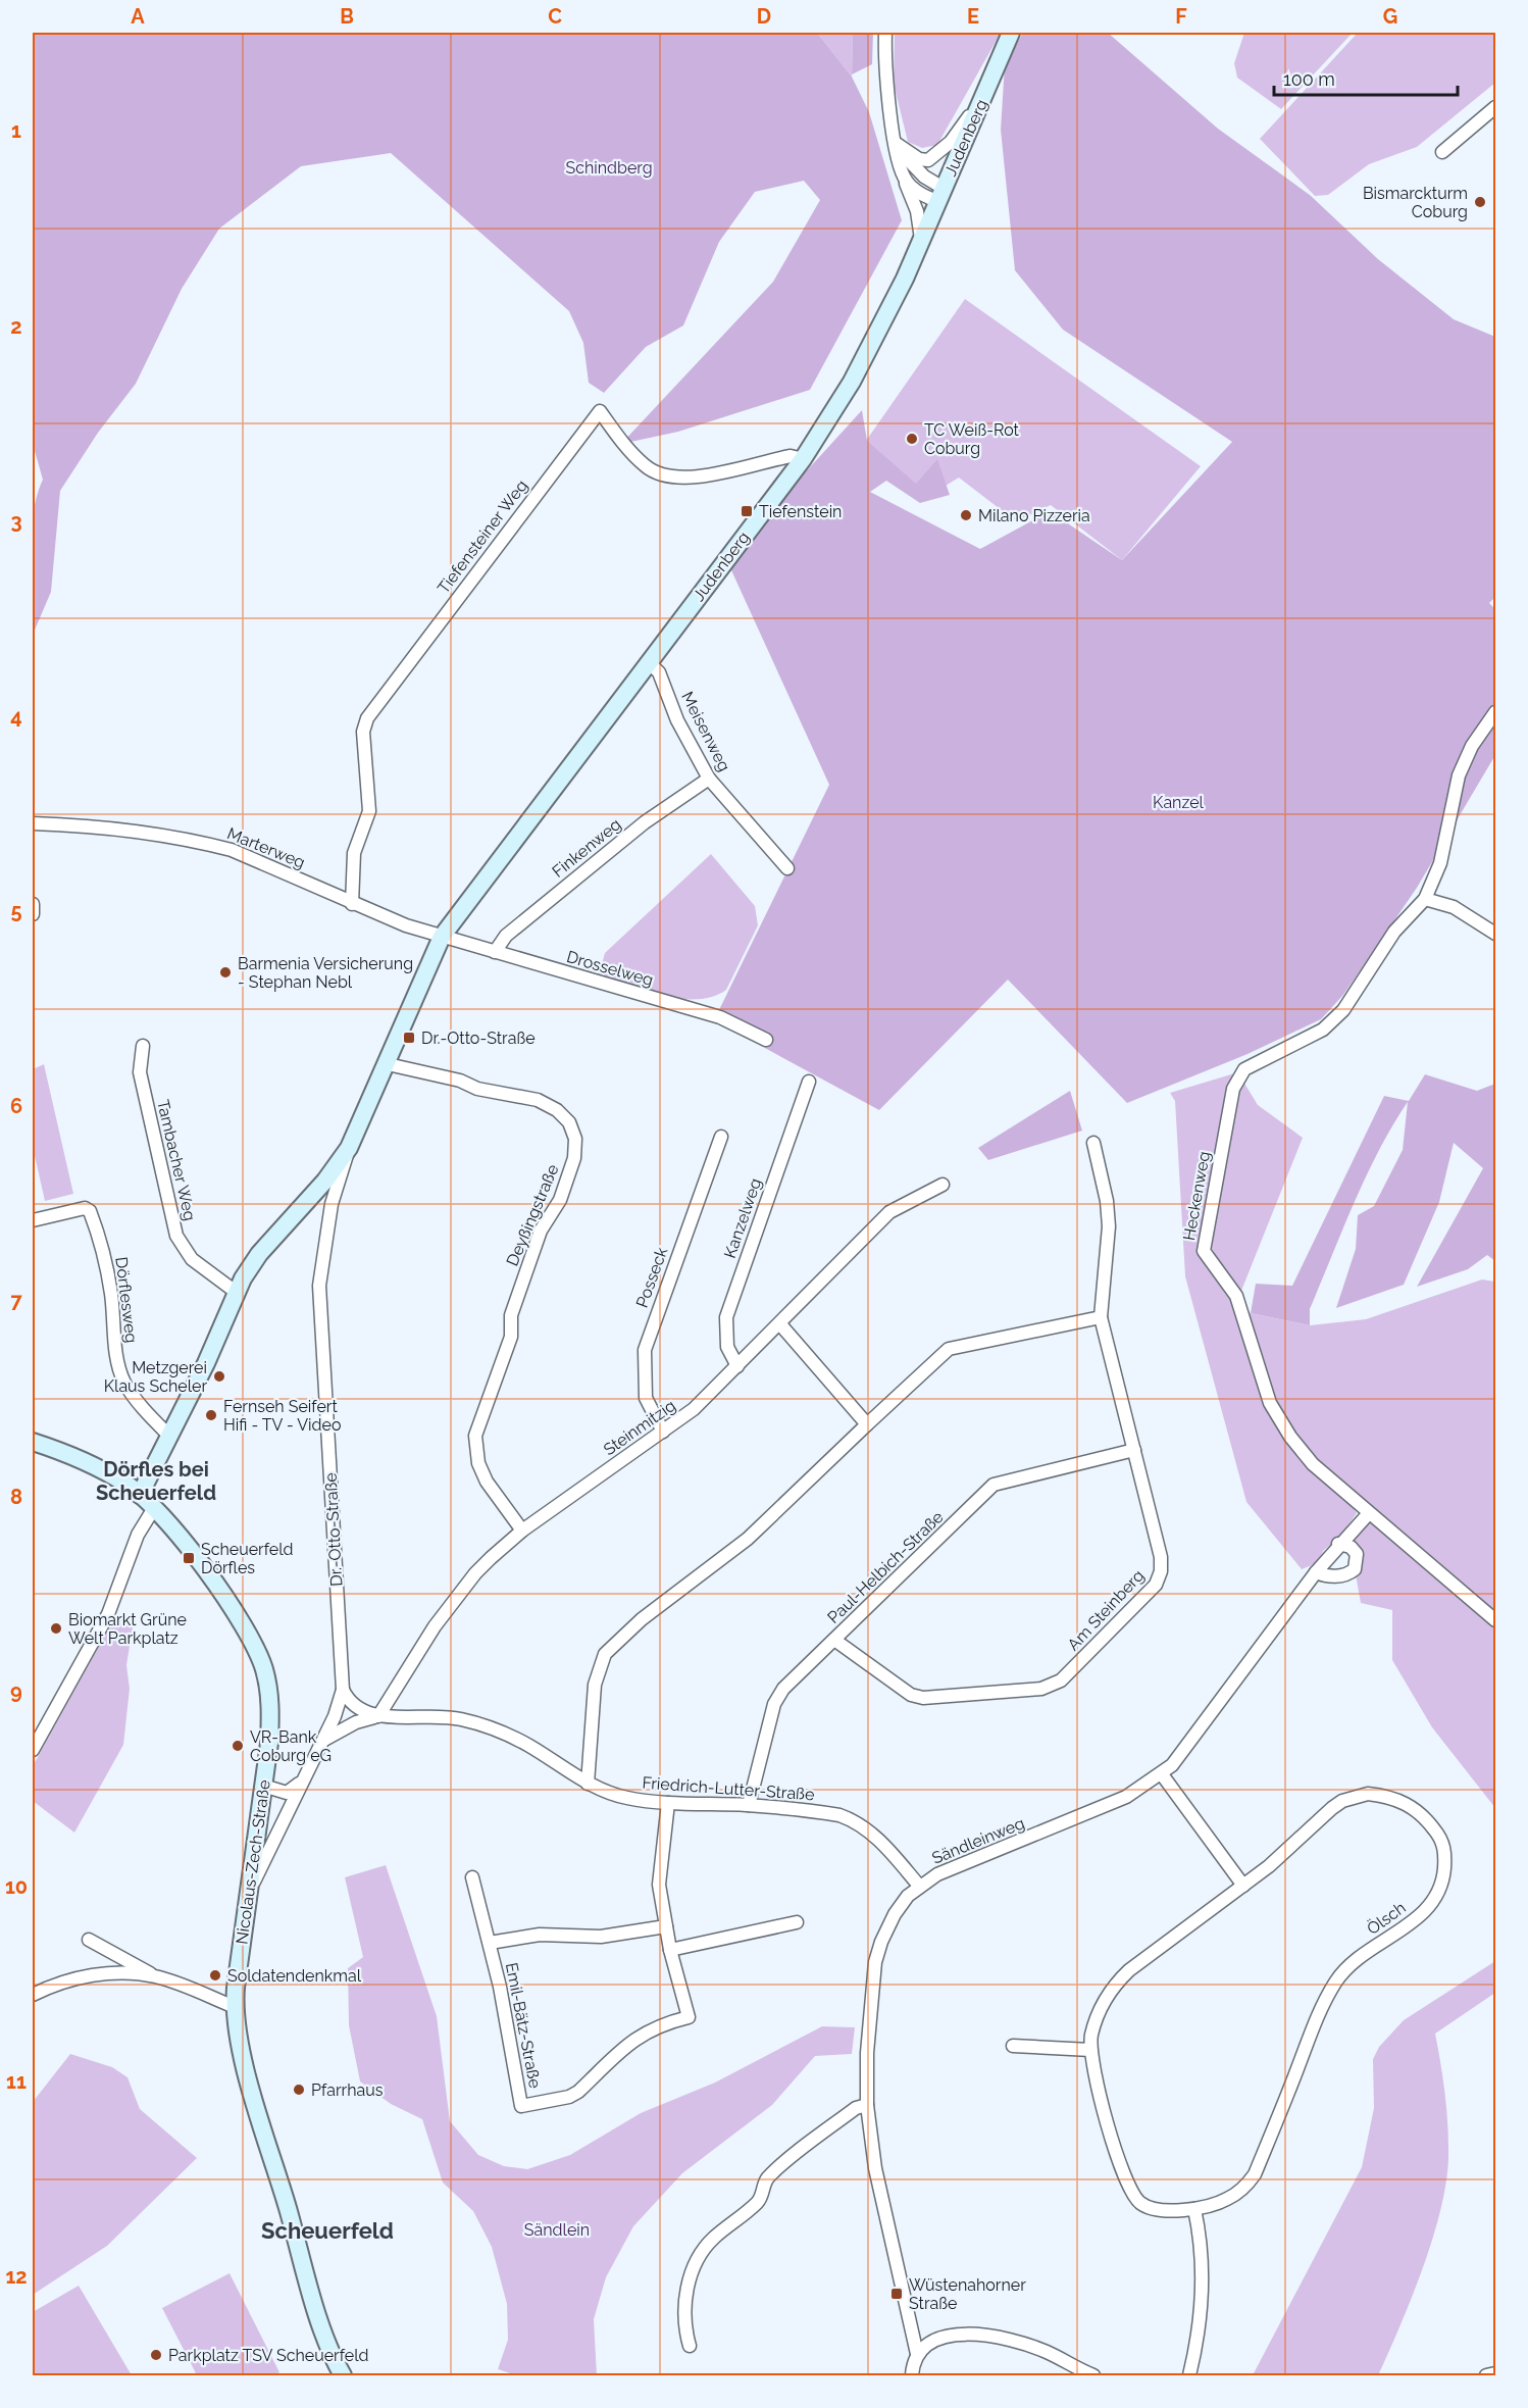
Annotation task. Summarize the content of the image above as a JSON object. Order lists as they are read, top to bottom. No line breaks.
{"streets":{"street":["Judenberg","Tiefensteiner Weg","Meisenweg","Marterweg","Finkenweg","Drosselweg","Tambacher Weg","Heckenweg","Deyßingstraße","Kanzelweg","Posseck","Dörflesweg","Steinmitzig","Dr.-Otto-Straße","Paul-Helbich-Straße","Am Steinberg","Friedrich-Lutter-Straße","Sändleinweg","Nicolaus-Zech-Straße","Ölsch","Emil-Bätz-Straße"]},"crossings":[["Judenberg","Tiefensteiner Weg"],["Judenberg","Meisenweg"],["Judenberg","Marterweg"],["Judenberg","Drosselweg"],["Judenberg","Dr.-Otto-Straße"],["Tiefensteiner Weg","Marterweg"],["Meisenweg","Finkenweg"],["Marterweg","Drosselweg"],["Marterweg","Dr.-Otto-Straße"],["Finkenweg","Drosselweg"],["Drosselweg","Dr.-Otto-Straße"],["Heckenweg","Sändleinweg"],["Deyßingstraße","Steinmitzig"],["Deyßingstraße","Dr.-Otto-Straße"],["Kanzelweg","Steinmitzig"],["Posseck","Steinmitzig"],["Steinmitzig","Friedrich-Lutter-Straße"],["Dr.-Otto-Straße","Friedrich-Lutter-Straße"],["Dr.-Otto-Straße","Nicolaus-Zech-Straße"],["Paul-Helbich-Straße","Am Steinberg"],["Paul-Helbich-Straße","Friedrich-Lutter-Straße"],["Friedrich-Lutter-Straße","Sändleinweg"],["Friedrich-Lutter-Straße","Emil-Bätz-Straße"]],"districts":["Dörfles bei Scheuerfeld","Scheuerfeld"],"parks":["Schindberg","Kanzel","Sändlein"],"places":{"other":["Bismarckturm Coburg","TC Weiß-Rot Coburg","Milano Pizzeria","Barmenia Versicherung - Stephan Nebl","Metzgerei Klaus Scheler","Fernseh Seifert Hifi - TV - Video","Biomarkt Grüne Welt Parkplatz","VR-Bank Coburg eG","Soldatendenkmal","Pfarrhaus","Parkplatz TSV Scheuerfeld"],"transit":["Tiefenstein","Dr.-Otto-Straße","Scheuerfeld Dörfles","Wüstenahorner Straße"]},"scale_bar":"100 m","grid":{"columns":["A","B","C","D","E","F","G"],"rows":["1","2","3","4","5","6","7","8","9","10","11","12"]}}
